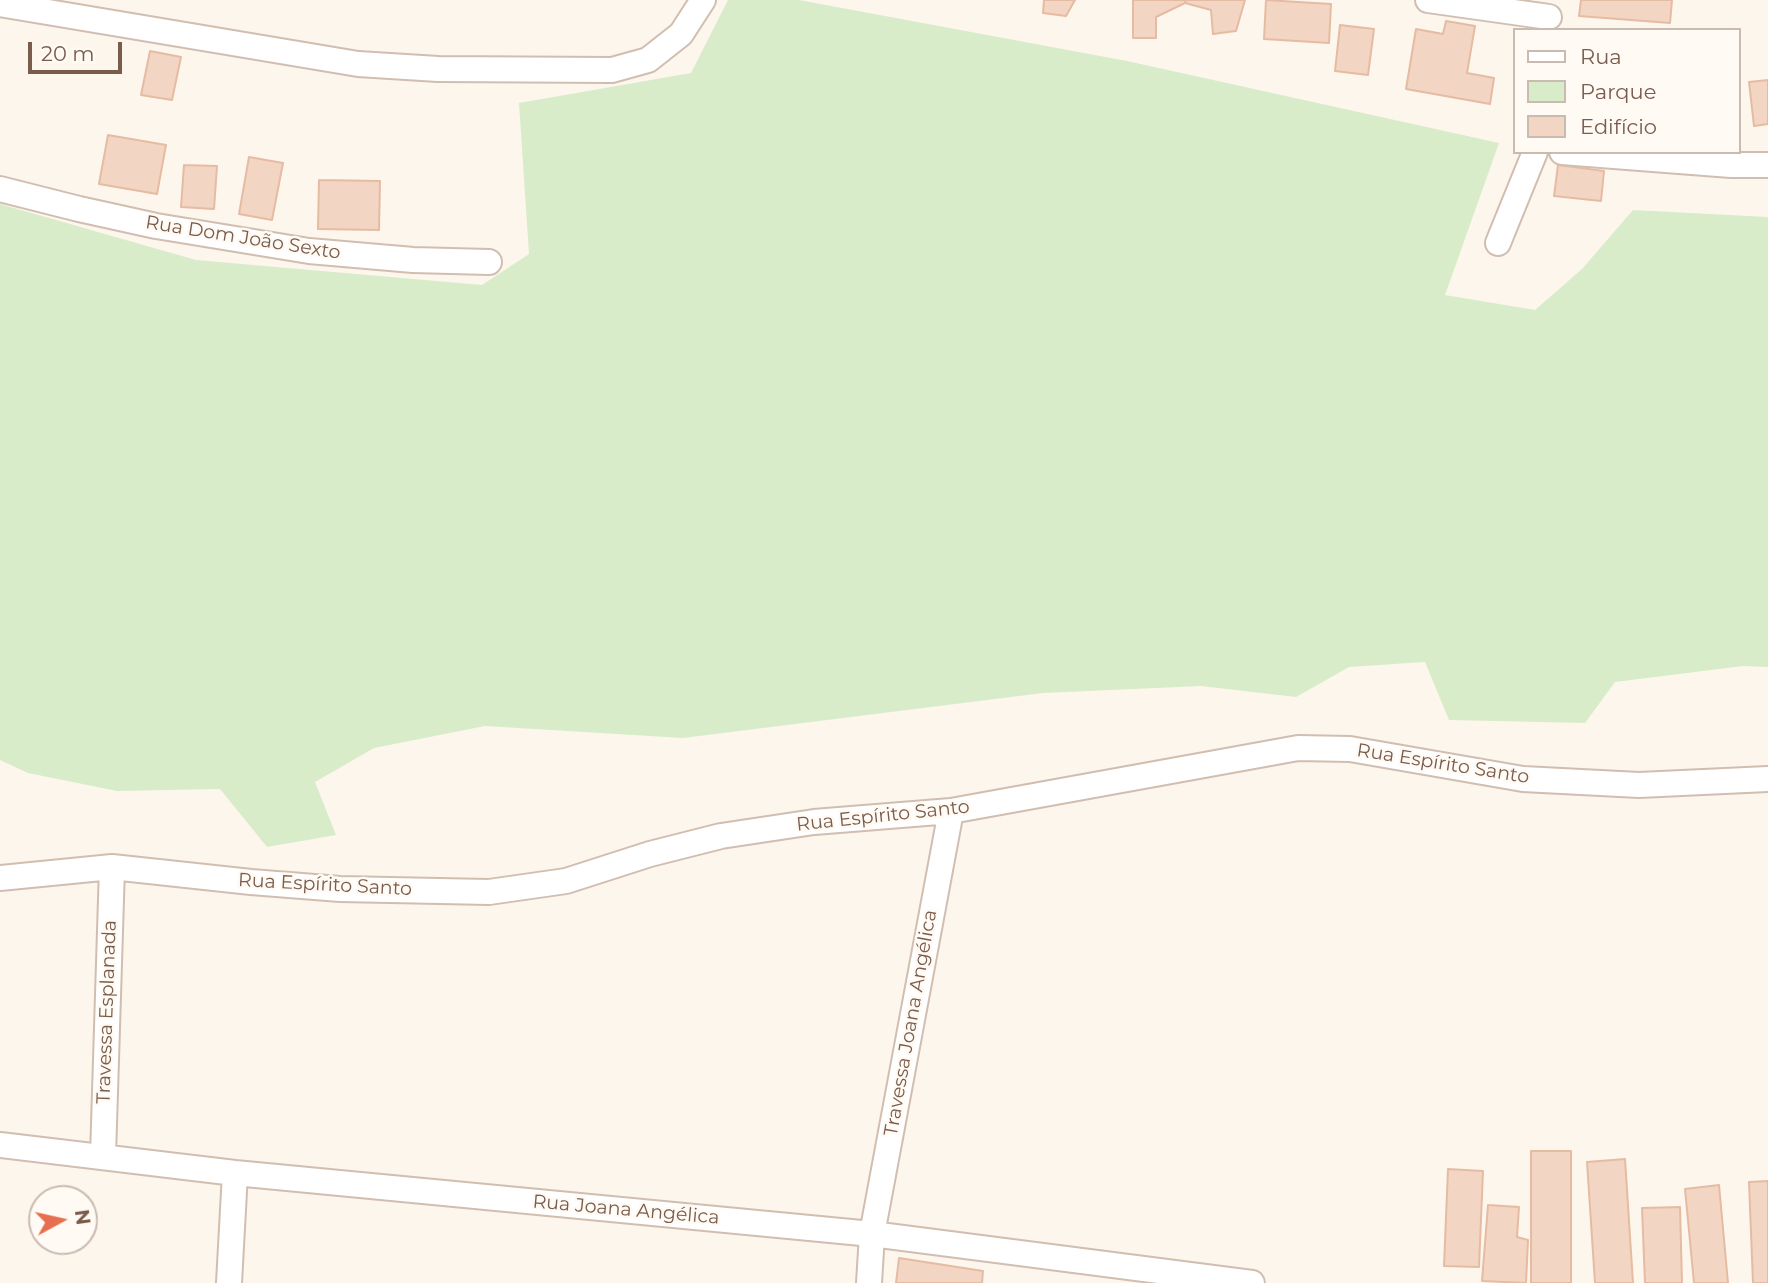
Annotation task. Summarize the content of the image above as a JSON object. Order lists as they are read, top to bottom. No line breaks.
{"streets":{"street":["Rua Dom João Sexto","Rua Espírito Santo","Travessa Esplanada","Travessa Joana Angélica","Rua Joana Angélica"]},"crossings":[["Rua Espírito Santo","Travessa Esplanada"],["Rua Espírito Santo","Travessa Joana Angélica"],["Travessa Esplanada","Rua Joana Angélica"],["Travessa Joana Angélica","Rua Joana Angélica"]],"legend":["Rua","Parque","Edifício"],"scale_bar":"20 m","north":"right"}
